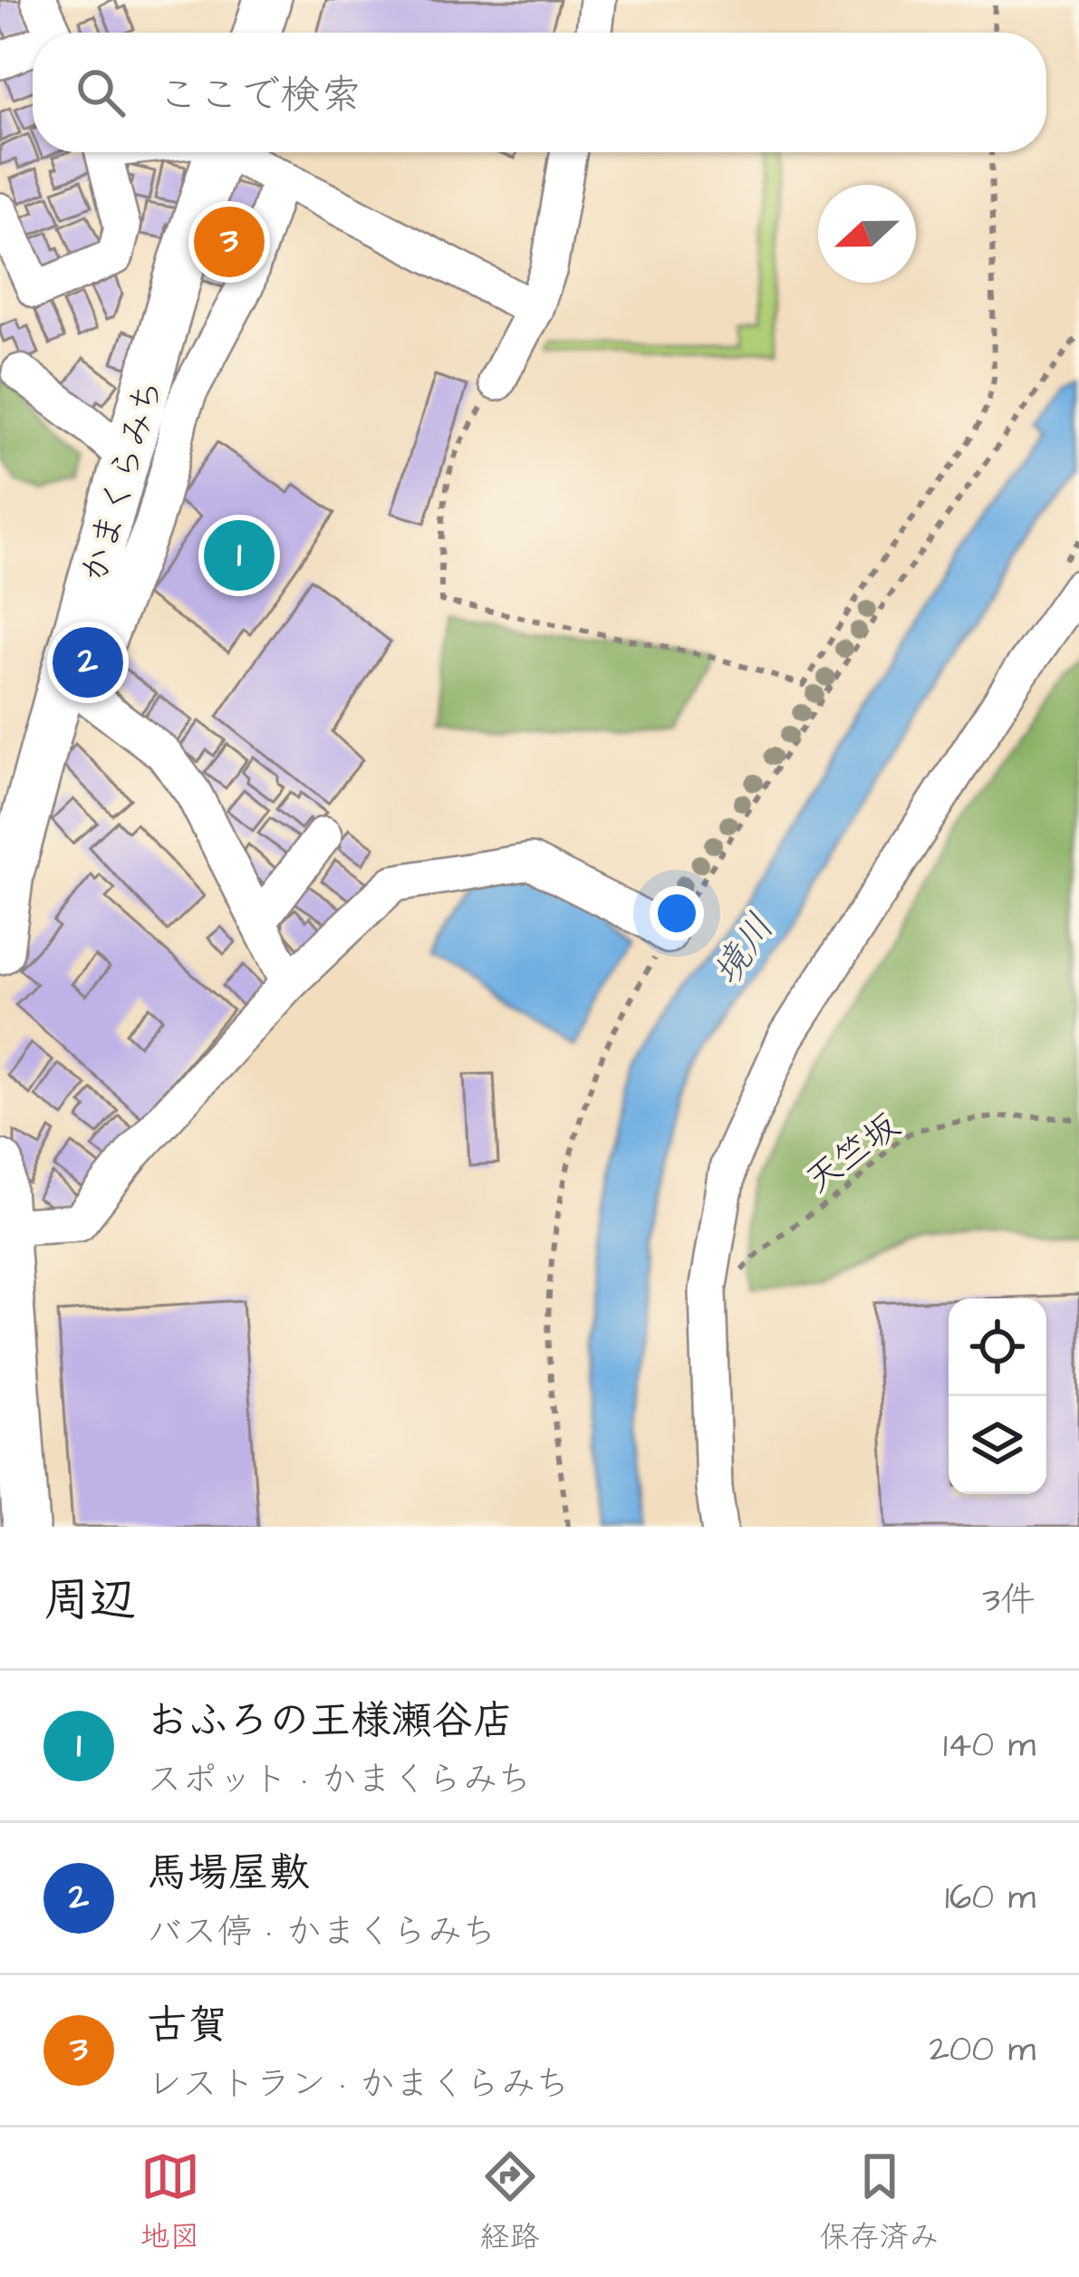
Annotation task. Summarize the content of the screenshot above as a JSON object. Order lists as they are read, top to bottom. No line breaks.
{"streets":{"main road":["かまくらみち"],"path":["天竺坂"]},"water":["境川"],"north":"left","page":{"search":"ここで検索","pins":["3","1","2"],"heading":["周辺","3件"],"list":[{"mark":"1","name":"おふろの王様瀬谷店","note":"スポット · かまくらみち","value":"140 m"},{"mark":"2","name":"馬場屋敷","note":"バス停 · かまくらみち","value":"160 m"},{"mark":"3","name":"古賀","note":"レストラン · かまくらみち","value":"200 m"}],"nav":["地図","経路","保存済み"]}}
